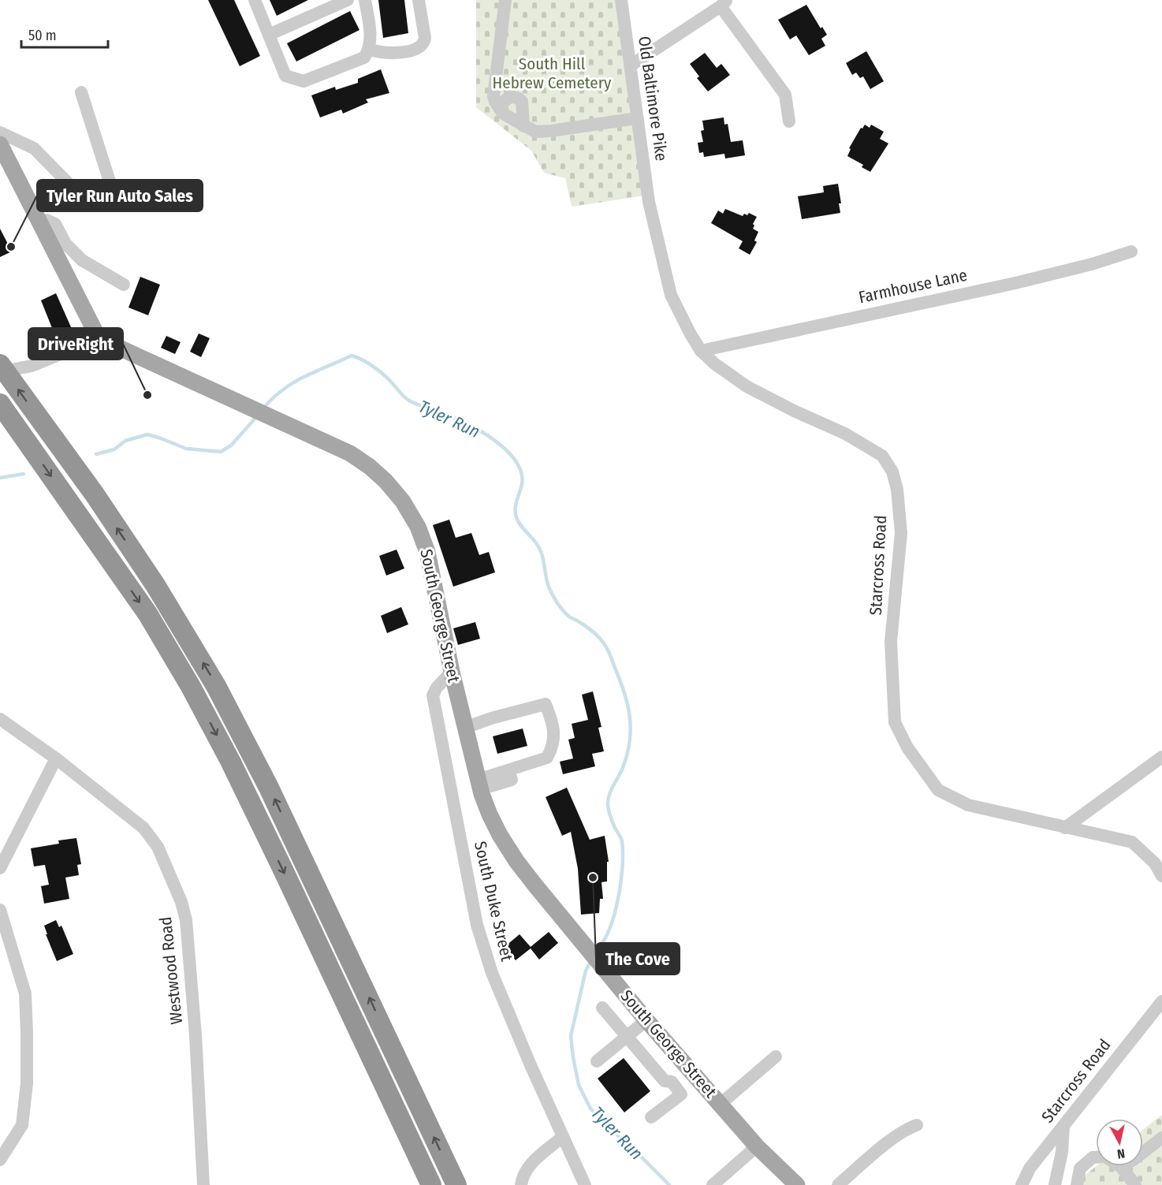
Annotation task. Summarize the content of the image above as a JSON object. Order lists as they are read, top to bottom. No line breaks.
{"streets":{"main road":["South George Street"],"street":["Old Baltimore Pike","Farmhouse Lane","Starcross Road","South Duke Street","Westwood Road"]},"crossings":[["Old Baltimore Pike","Starcross Road"],["Farmhouse Lane","Starcross Road"],["South George Street","South Duke Street"]],"water":["Tyler Run"],"parks":["South Hill Hebrew Cemetery"],"places":["Tyler Run Auto Sales","DriveRight","The Cove"],"scale_bar":"50 m","north":"bottom"}
